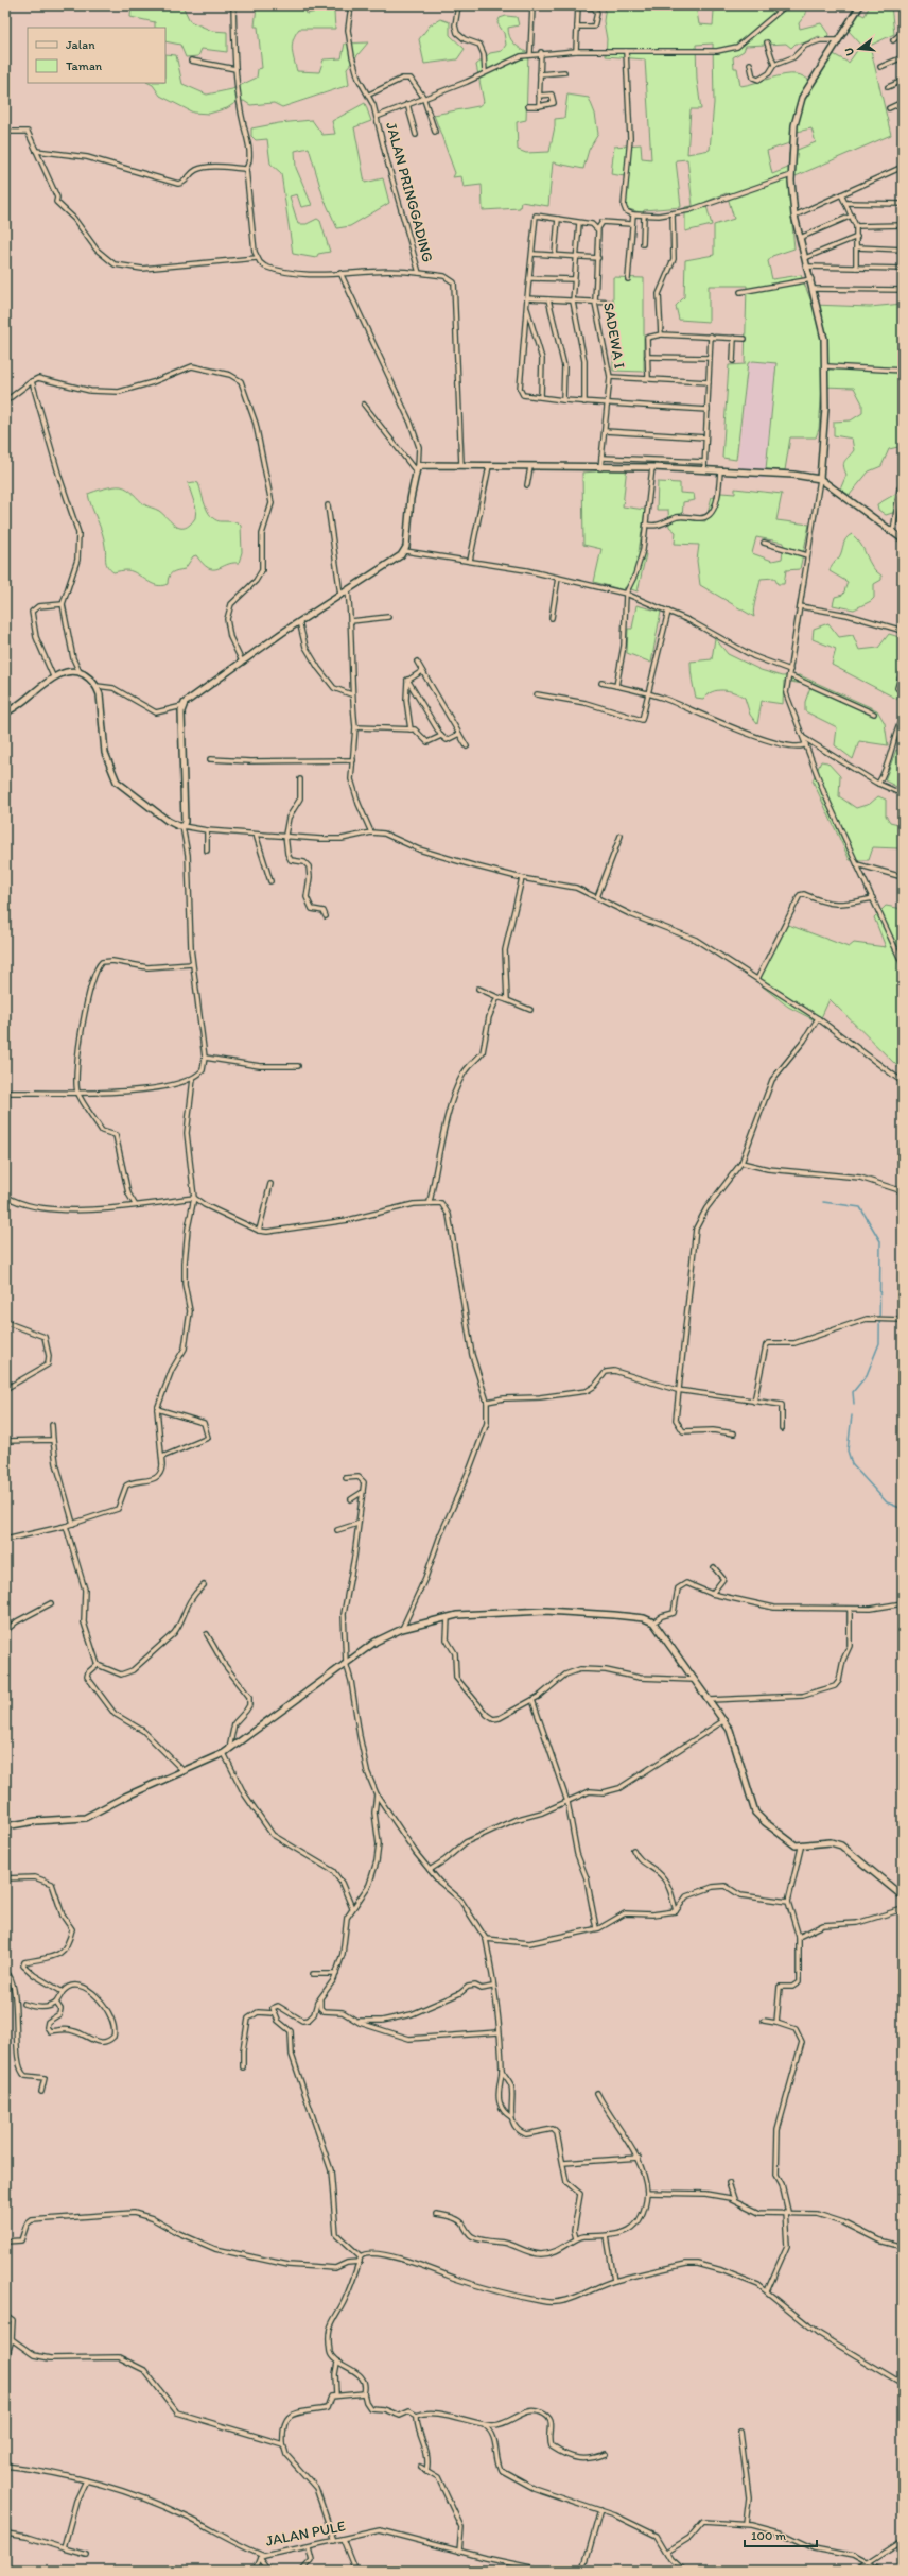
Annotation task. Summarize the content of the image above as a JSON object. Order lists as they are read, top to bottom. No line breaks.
{"streets":{"street":["JALAN PRINGGADING","SADEWA I","JALAN PULE"]},"legend":["Jalan","Taman"],"scale_bar":"100 m","north":"left"}
